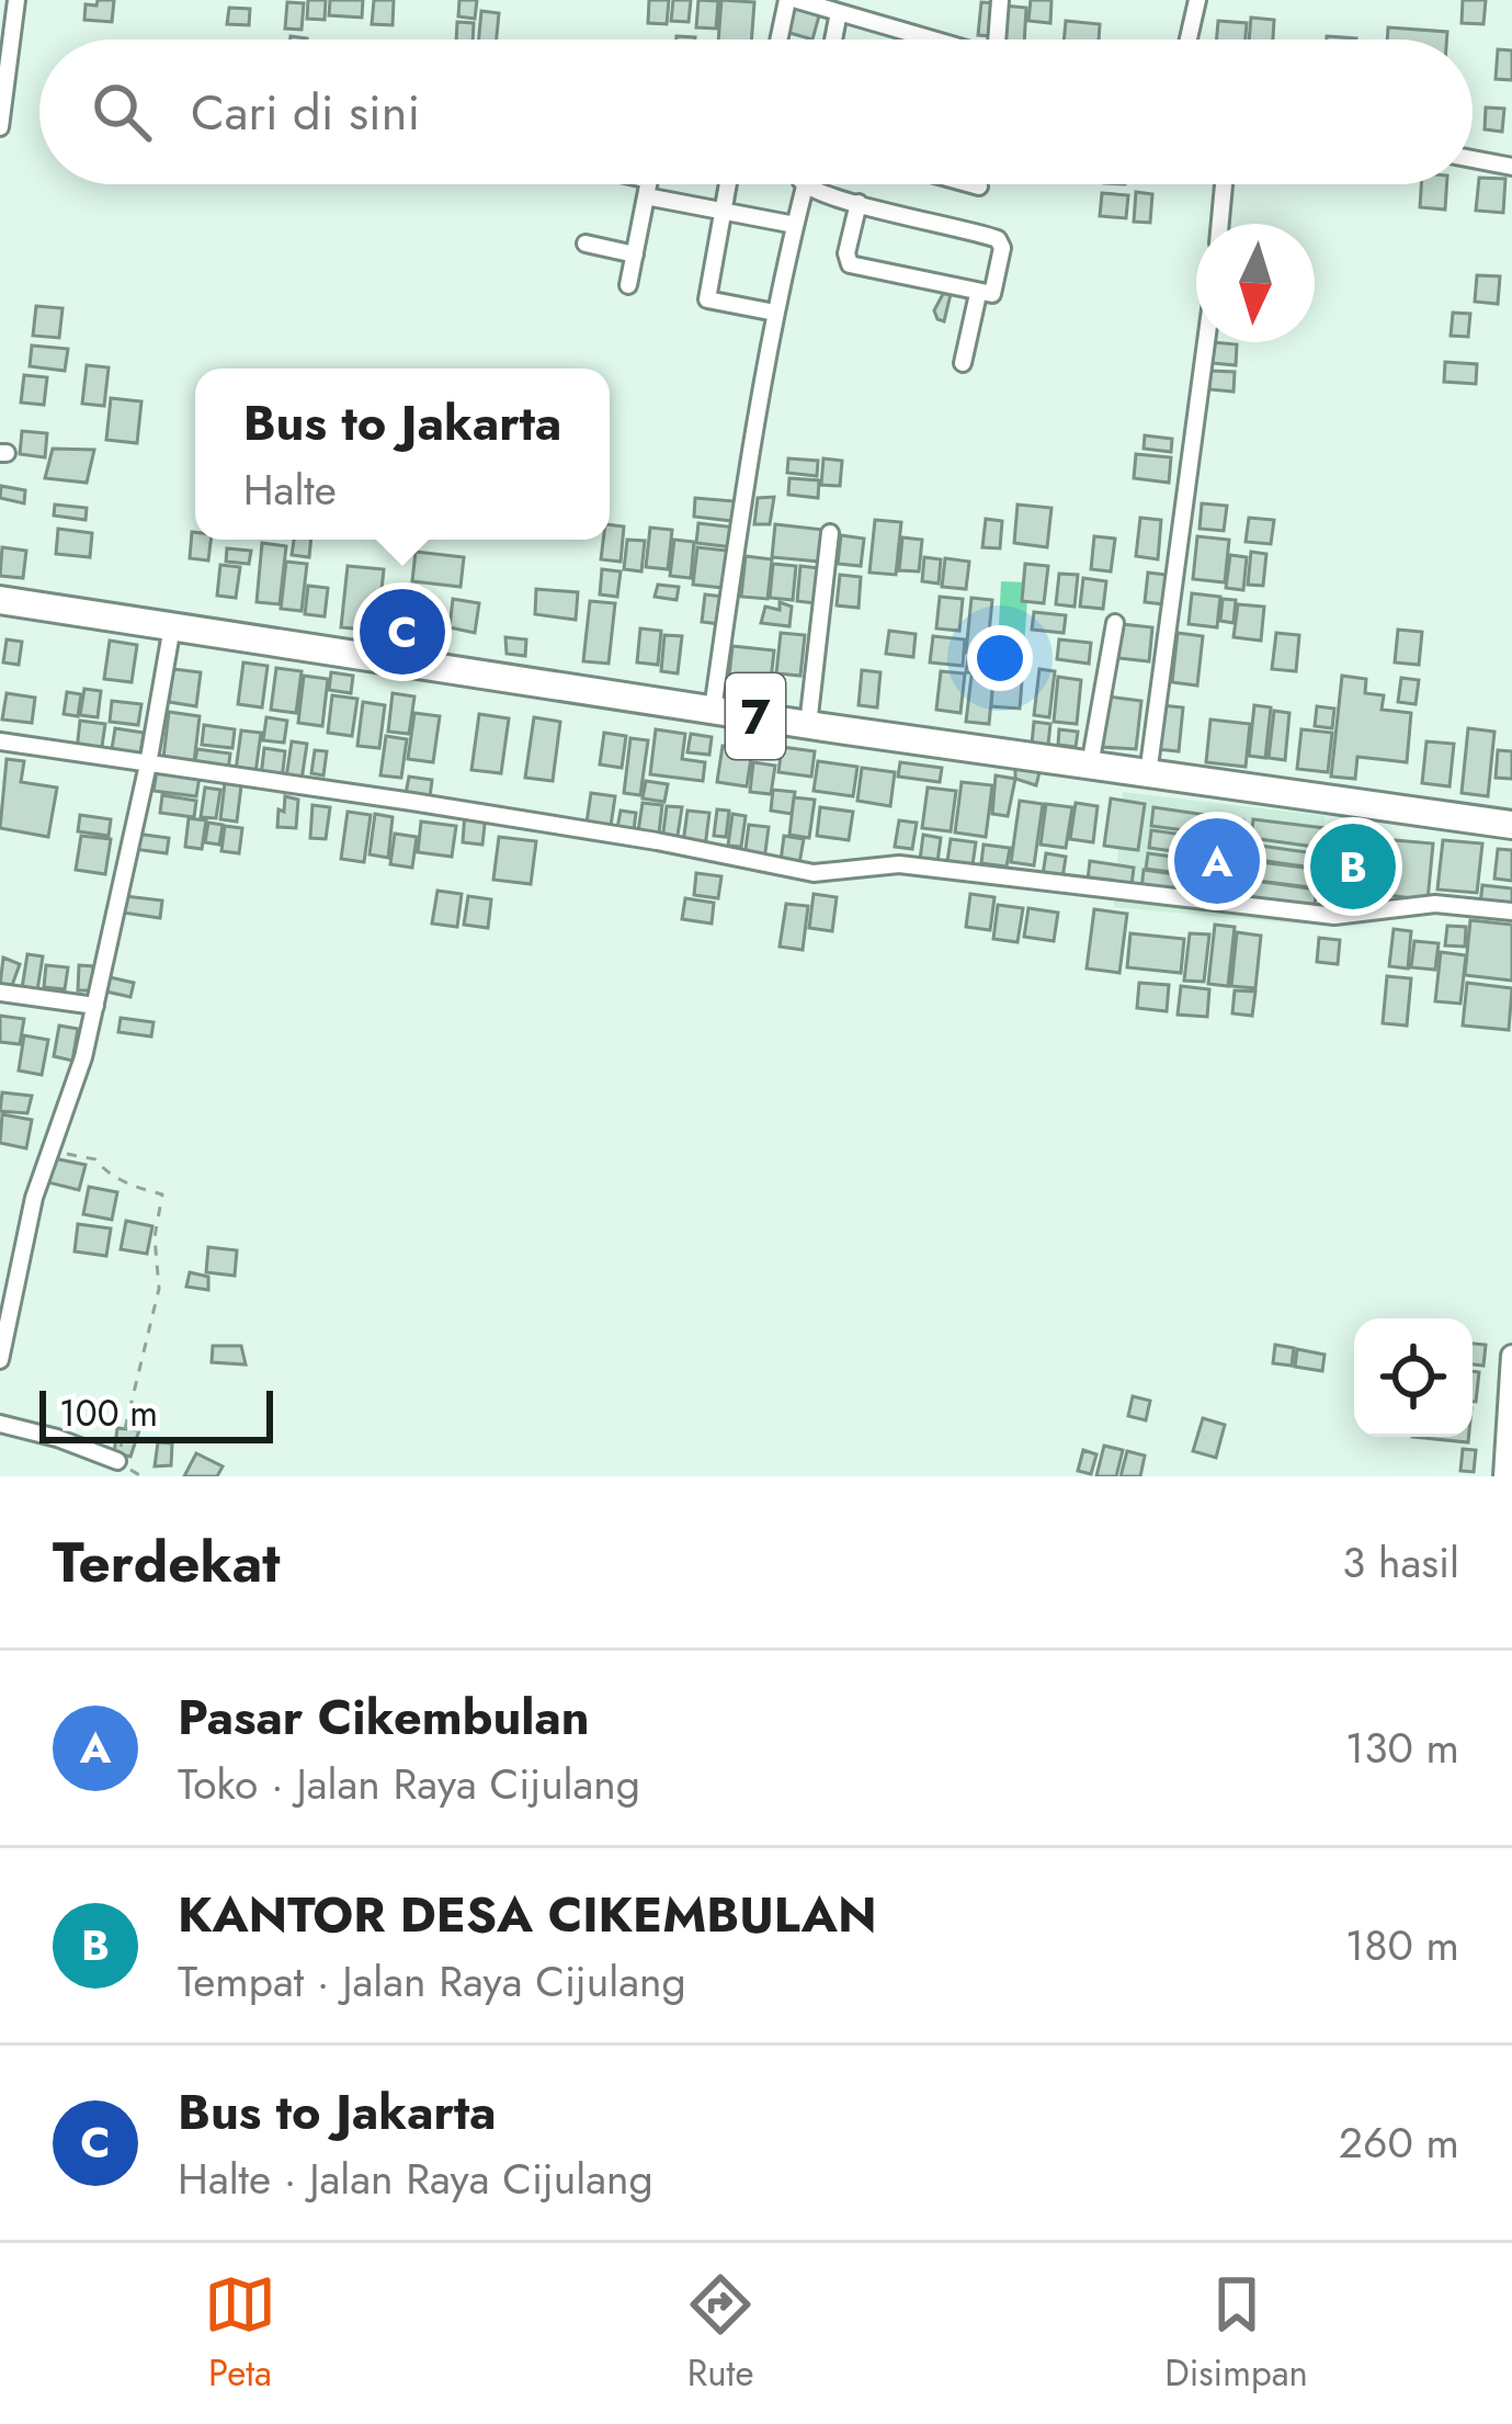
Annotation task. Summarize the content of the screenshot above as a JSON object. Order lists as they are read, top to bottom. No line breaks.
{"streets":{"highway":["7"]},"scale_bar":"100 m","north":"bottom","page":{"search":"Cari di sini","popup":["Bus to Jakarta","Halte"],"pins":["C","A","B"],"scale":"100 m","heading":["Terdekat","3 hasil"],"list":[{"mark":"A","name":"Pasar Cikembulan","note":"Toko · Jalan Raya Cijulang","value":"130 m"},{"mark":"B","name":"KANTOR DESA CIKEMBULAN","note":"Tempat · Jalan Raya Cijulang","value":"180 m"},{"mark":"C","name":"Bus to Jakarta","note":"Halte · Jalan Raya Cijulang","value":"260 m"}],"nav":["Peta","Rute","Disimpan"]}}
